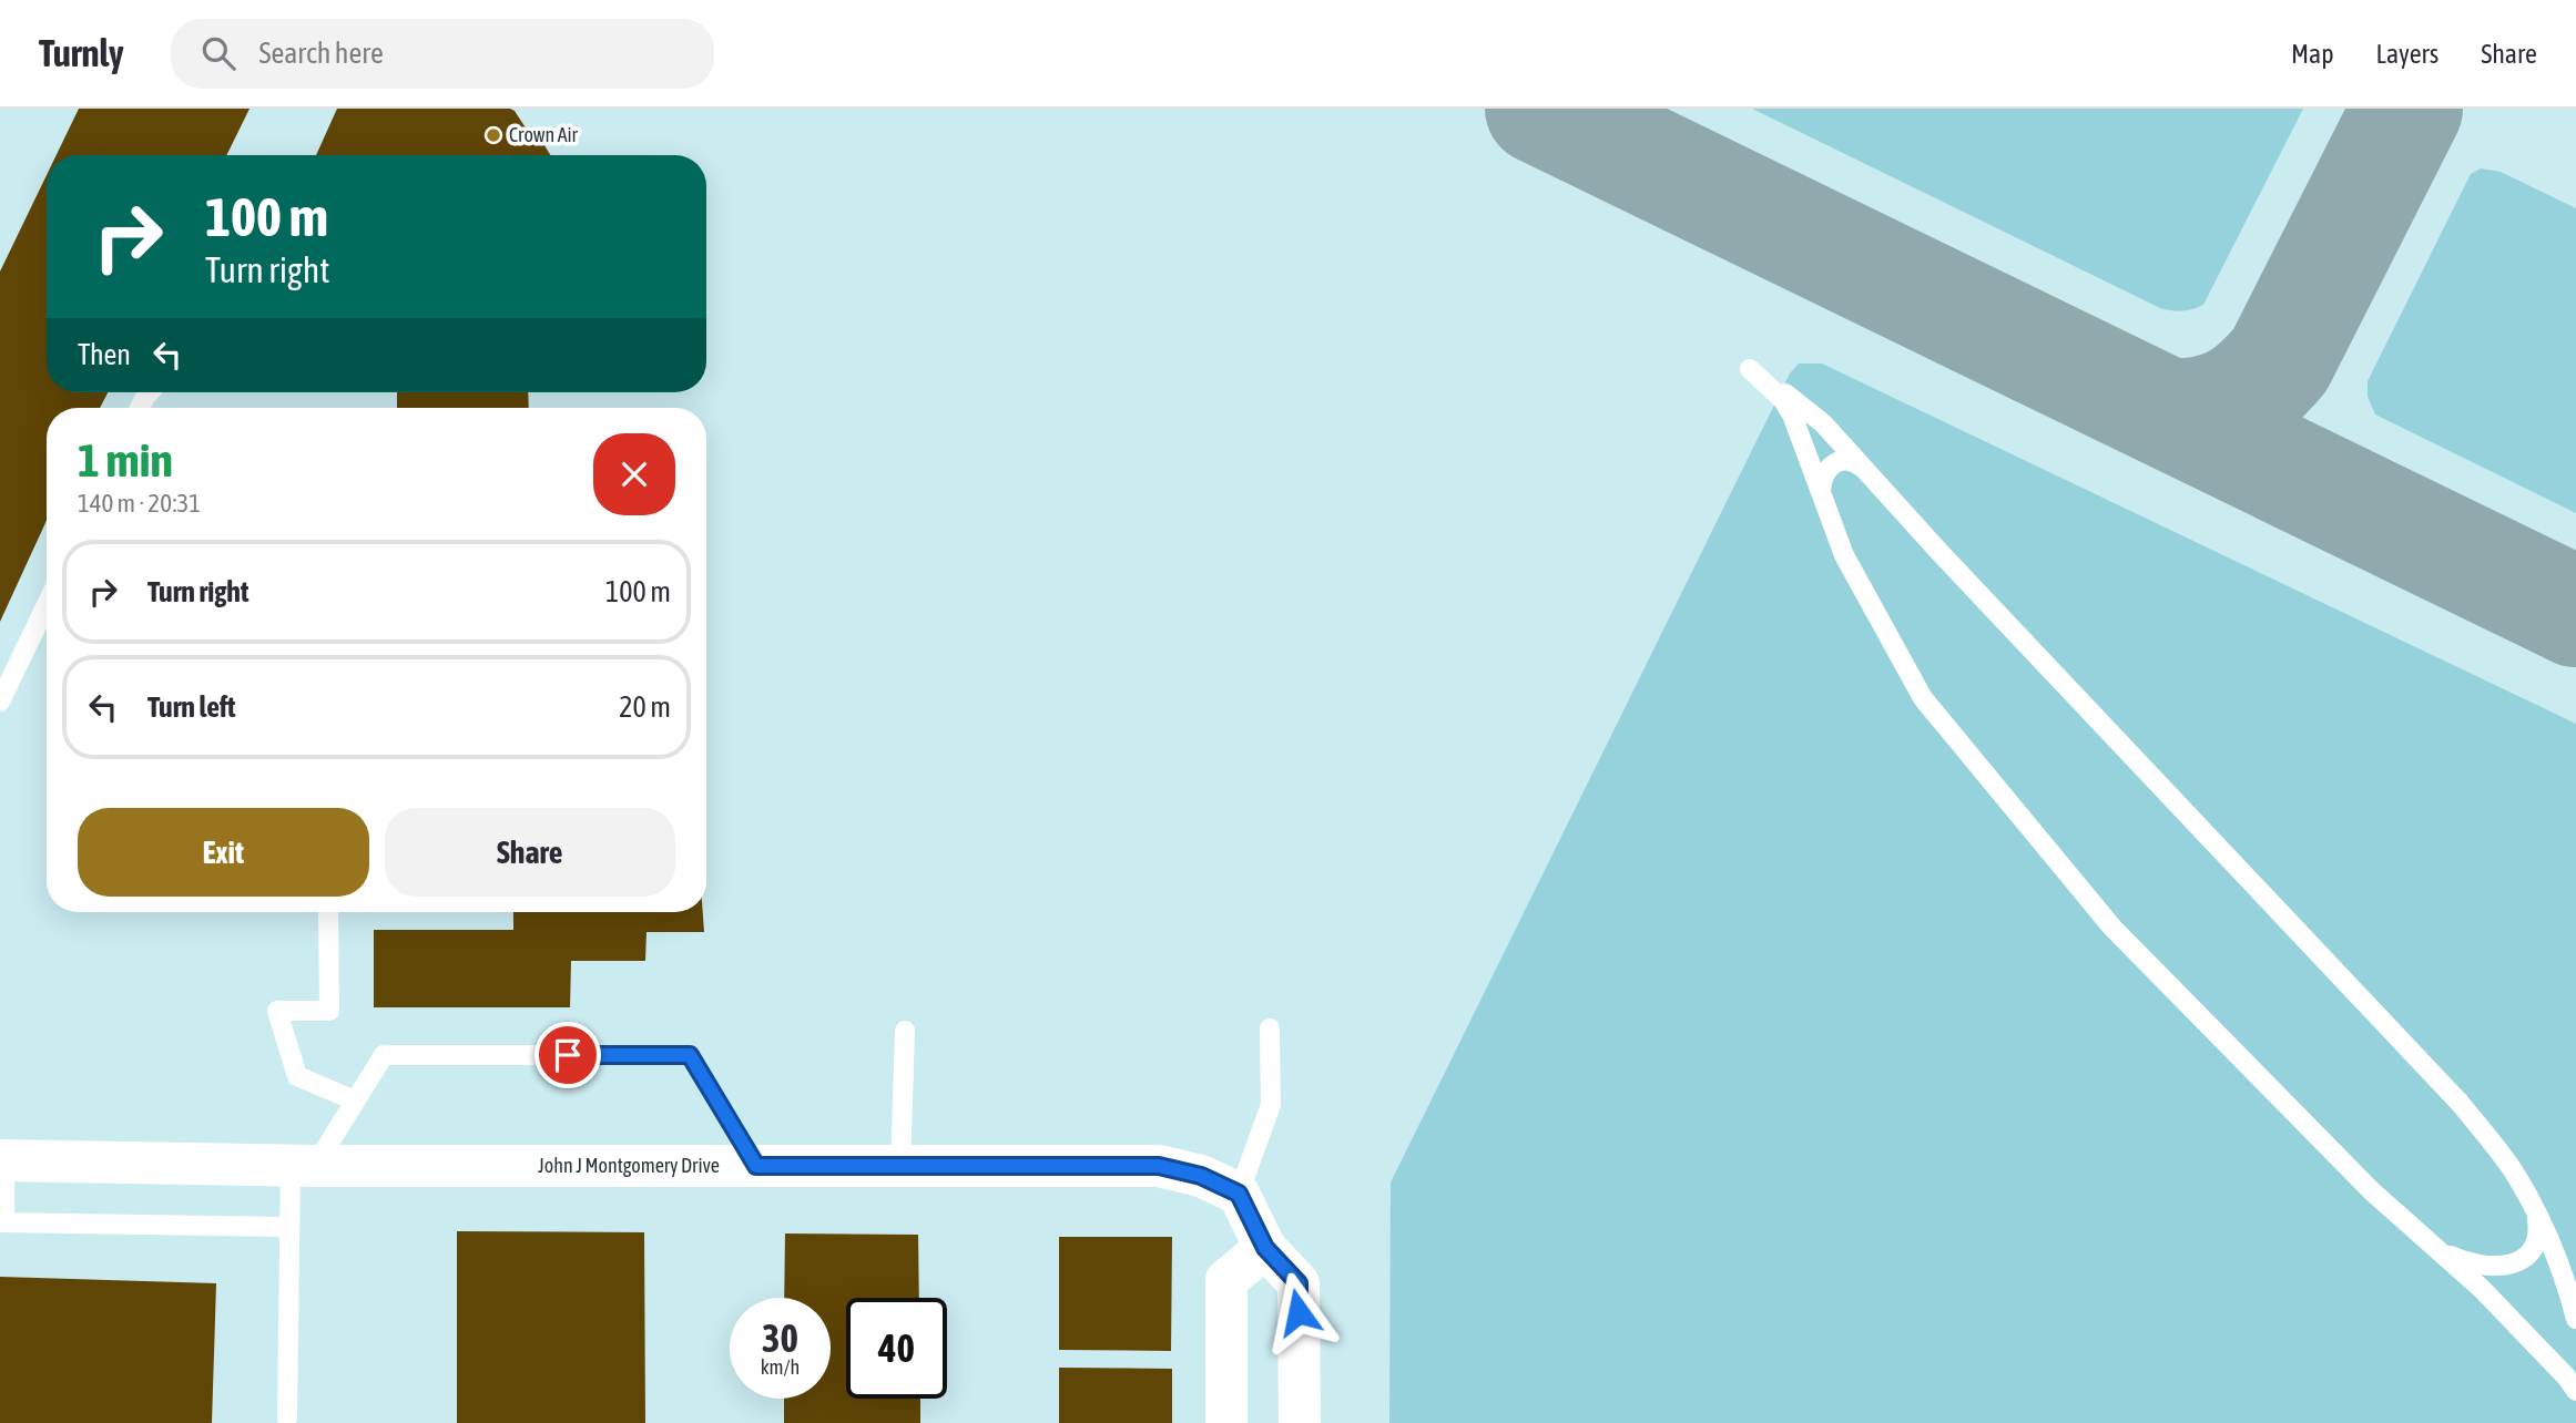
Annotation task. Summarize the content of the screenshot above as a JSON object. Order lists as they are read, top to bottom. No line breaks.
{"streets":{"street":["John J Montgomery Drive"]},"places":["Crown Air"],"page":{"header":"Turnly","search":"Search here","nav":["Map","Layers","Share"],"turn":["100 m","Turn right"],"then":"Then","heading":["1 min","140 m · 20:31"],"list":[{"name":"Turn right","value":"100 m"},{"name":"Turn left","value":"20 m"}],"buttons":["Exit","Share"],"speed":"30 km/h","limit":"40"}}
